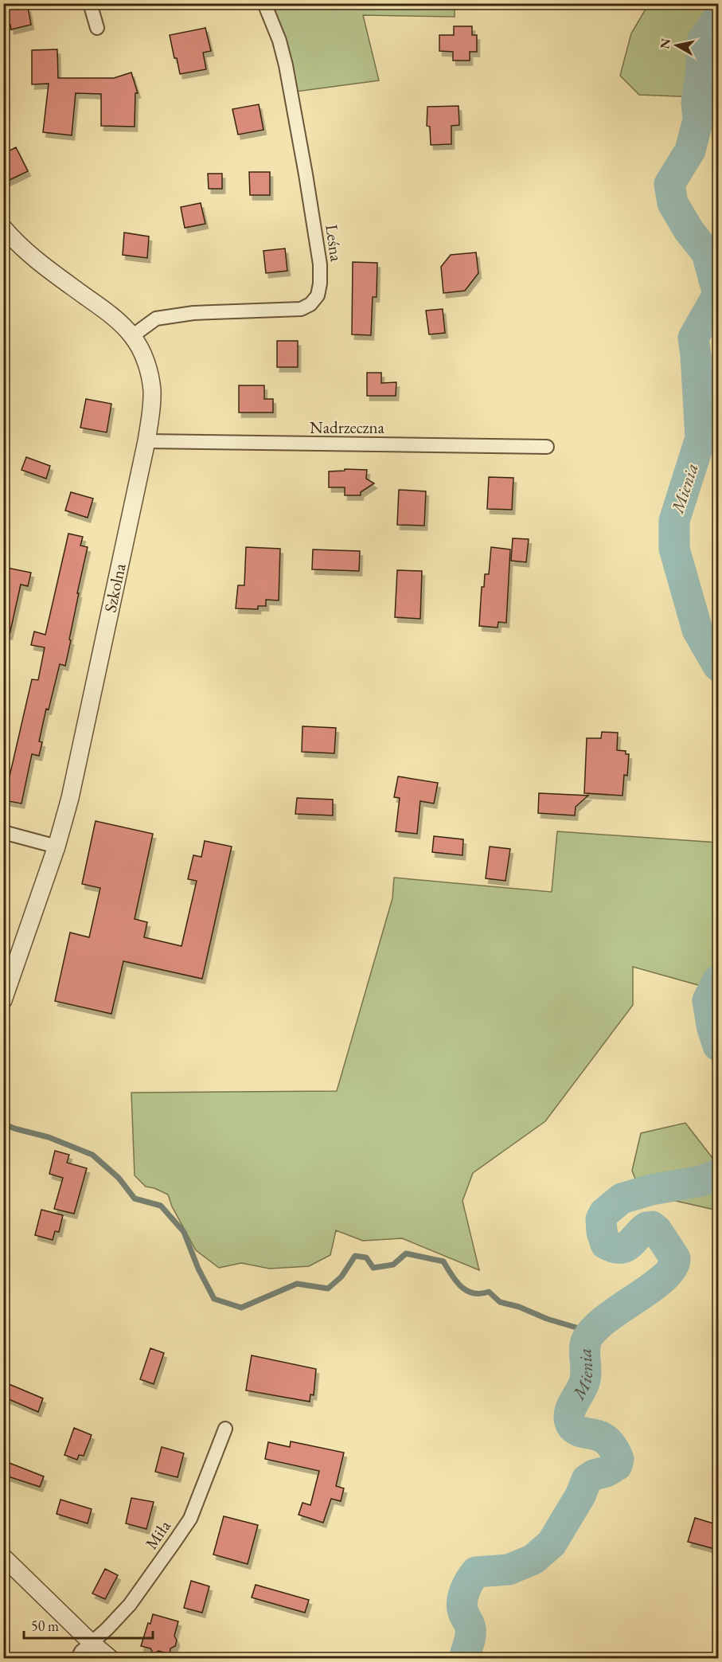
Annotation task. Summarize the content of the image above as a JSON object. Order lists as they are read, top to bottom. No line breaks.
{"streets":{"street":["Leśna","Nadrzeczna","Szkolna","Miła"]},"crossings":[["Leśna","Szkolna"],["Nadrzeczna","Szkolna"]],"water":["Mienia"],"scale_bar":"50 m","north":"left"}
